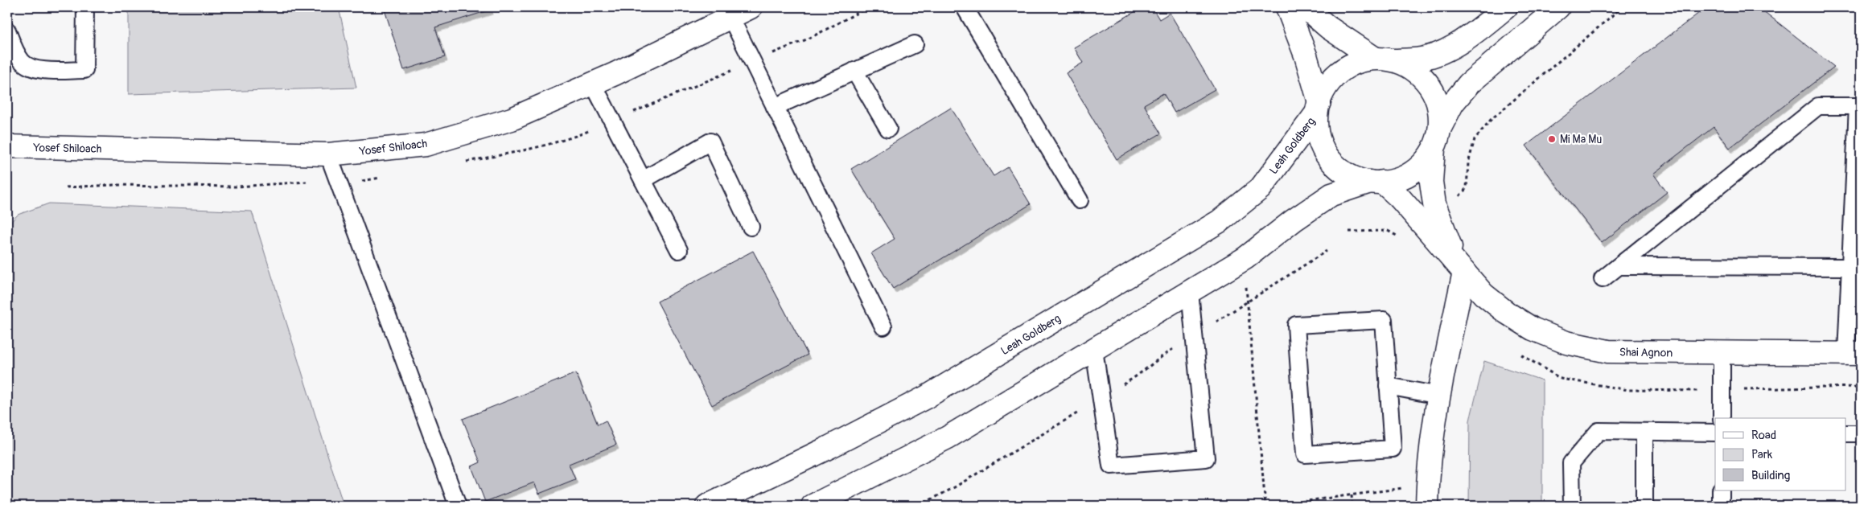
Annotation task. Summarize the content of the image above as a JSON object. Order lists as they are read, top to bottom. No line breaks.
{"streets":{"street":["Leah Goldberg","Yosef Shiloach","Shai Agnon"]},"crossings":[["Leah Goldberg","Shai Agnon"]],"places":["Mi Ma Mu"],"legend":["Road","Park","Building"]}
